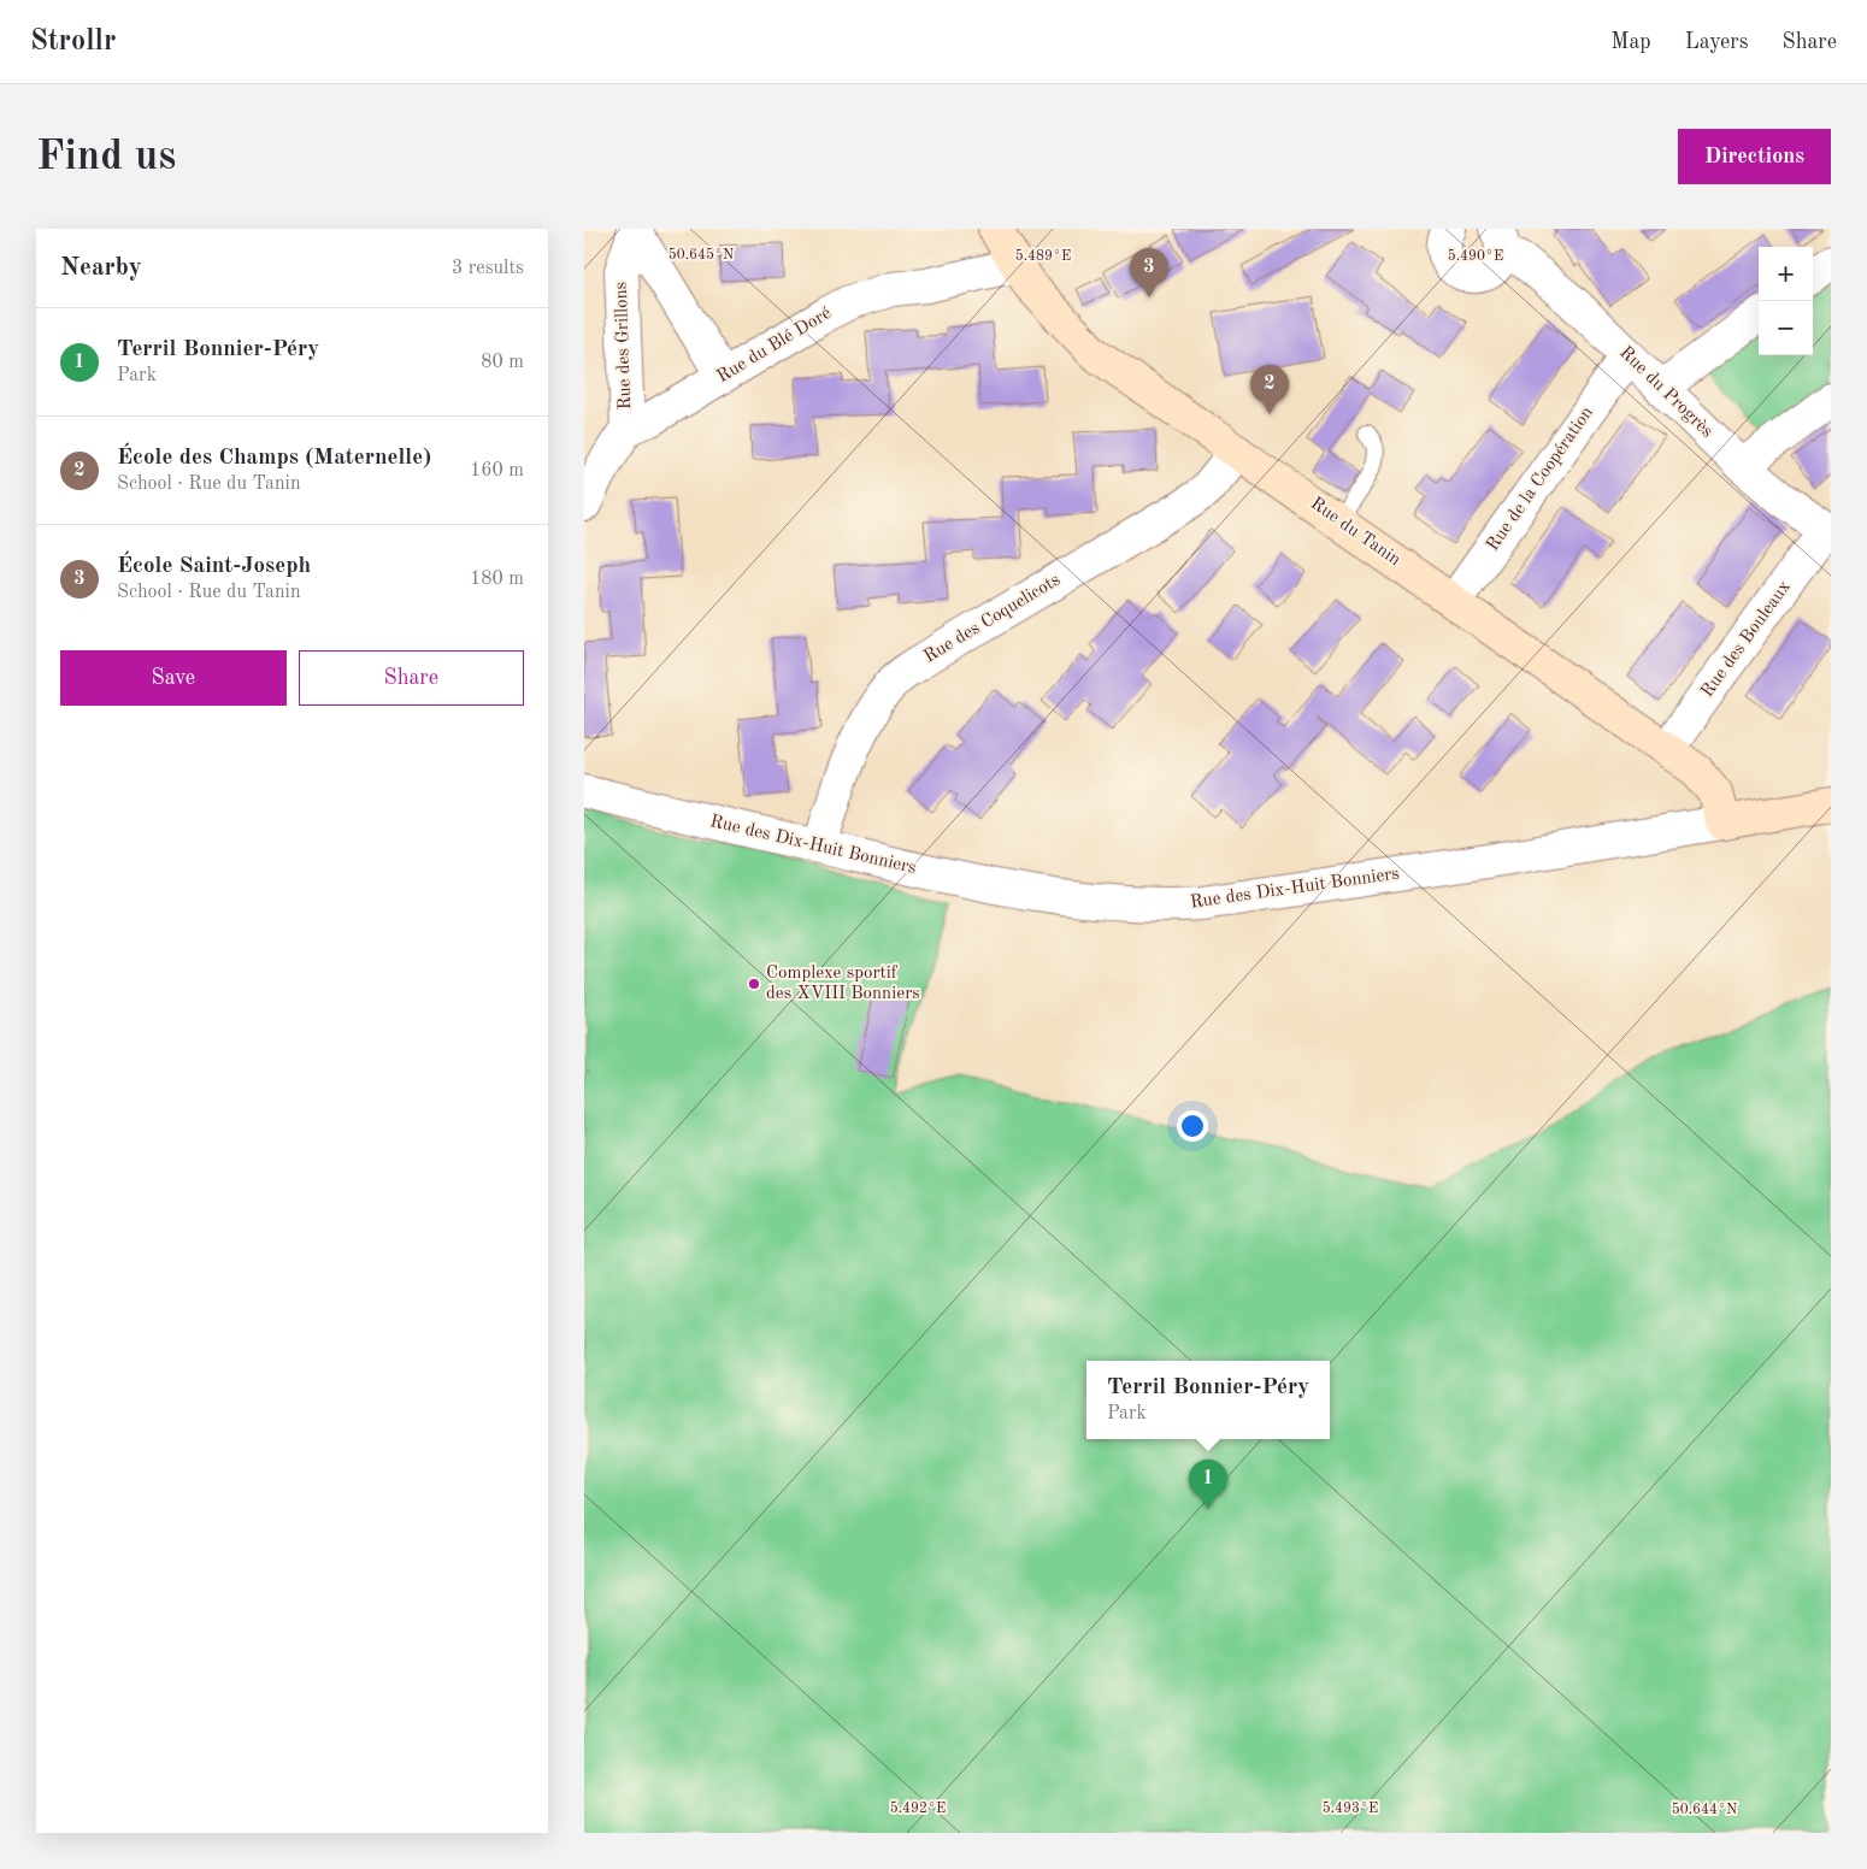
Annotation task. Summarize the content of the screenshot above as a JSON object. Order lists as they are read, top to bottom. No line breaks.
{"streets":{"street":["Rue des Grillons","Rue du Blé Doré","Rue du Progrès","Rue de la Coopération","Rue du Tanin","Rue des Coquelicots","Rue des Bouleaux","Rue des Dix-Huit Bonniers"]},"crossings":[["Rue des Grillons","Rue du Blé Doré"],["Rue du Blé Doré","Rue du Tanin"],["Rue du Progrès","Rue de la Coopération"],["Rue du Progrès","Rue des Bouleaux"],["Rue de la Coopération","Rue du Tanin"],["Rue du Tanin","Rue des Coquelicots"],["Rue du Tanin","Rue des Bouleaux"],["Rue du Tanin","Rue des Dix-Huit Bonniers"],["Rue des Coquelicots","Rue des Dix-Huit Bonniers"]],"places":["Complexe sportif des XVIII Bonniers"],"page":{"header":"Strollr","nav":["Map","Layers","Share"],"buttons":["Directions",["Save","Share"]],"title":"Find us","heading":["Nearby","3 results"],"map_buttons":["+","−"],"pins":["3","2","1"],"list":[{"mark":"1","name":"Terril Bonnier-Péry","note":"Park","value":"80 m"},{"mark":"2","name":"École des Champs (Maternelle)","note":"School · Rue du Tanin","value":"160 m"},{"mark":"3","name":"École Saint-Joseph","note":"School · Rue du Tanin","value":"180 m"}],"popup":["Terril Bonnier-Péry","Park"]},"coordinates":["50.645°N","5.489°E","5.490°E","5.492°E","5.493°E","50.644°N"]}
